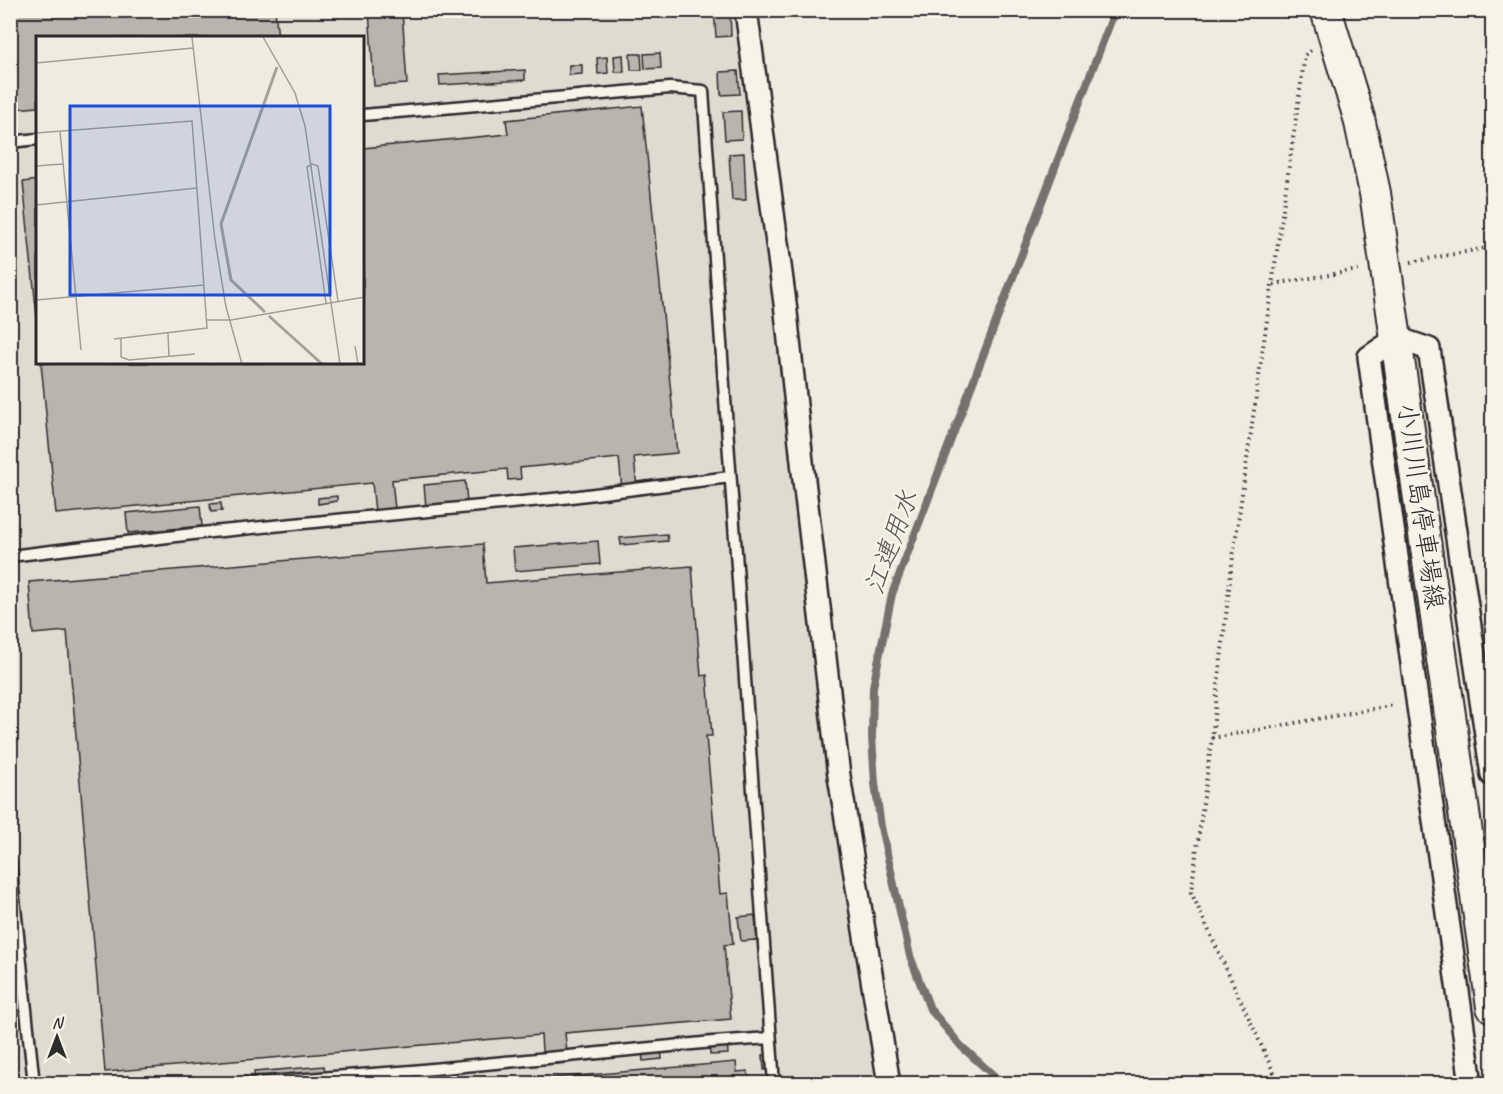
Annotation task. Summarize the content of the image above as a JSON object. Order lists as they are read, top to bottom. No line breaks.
{"streets":{"main road":["小川川島停車場線"]},"water":["江連用水"],"north":"top"}
